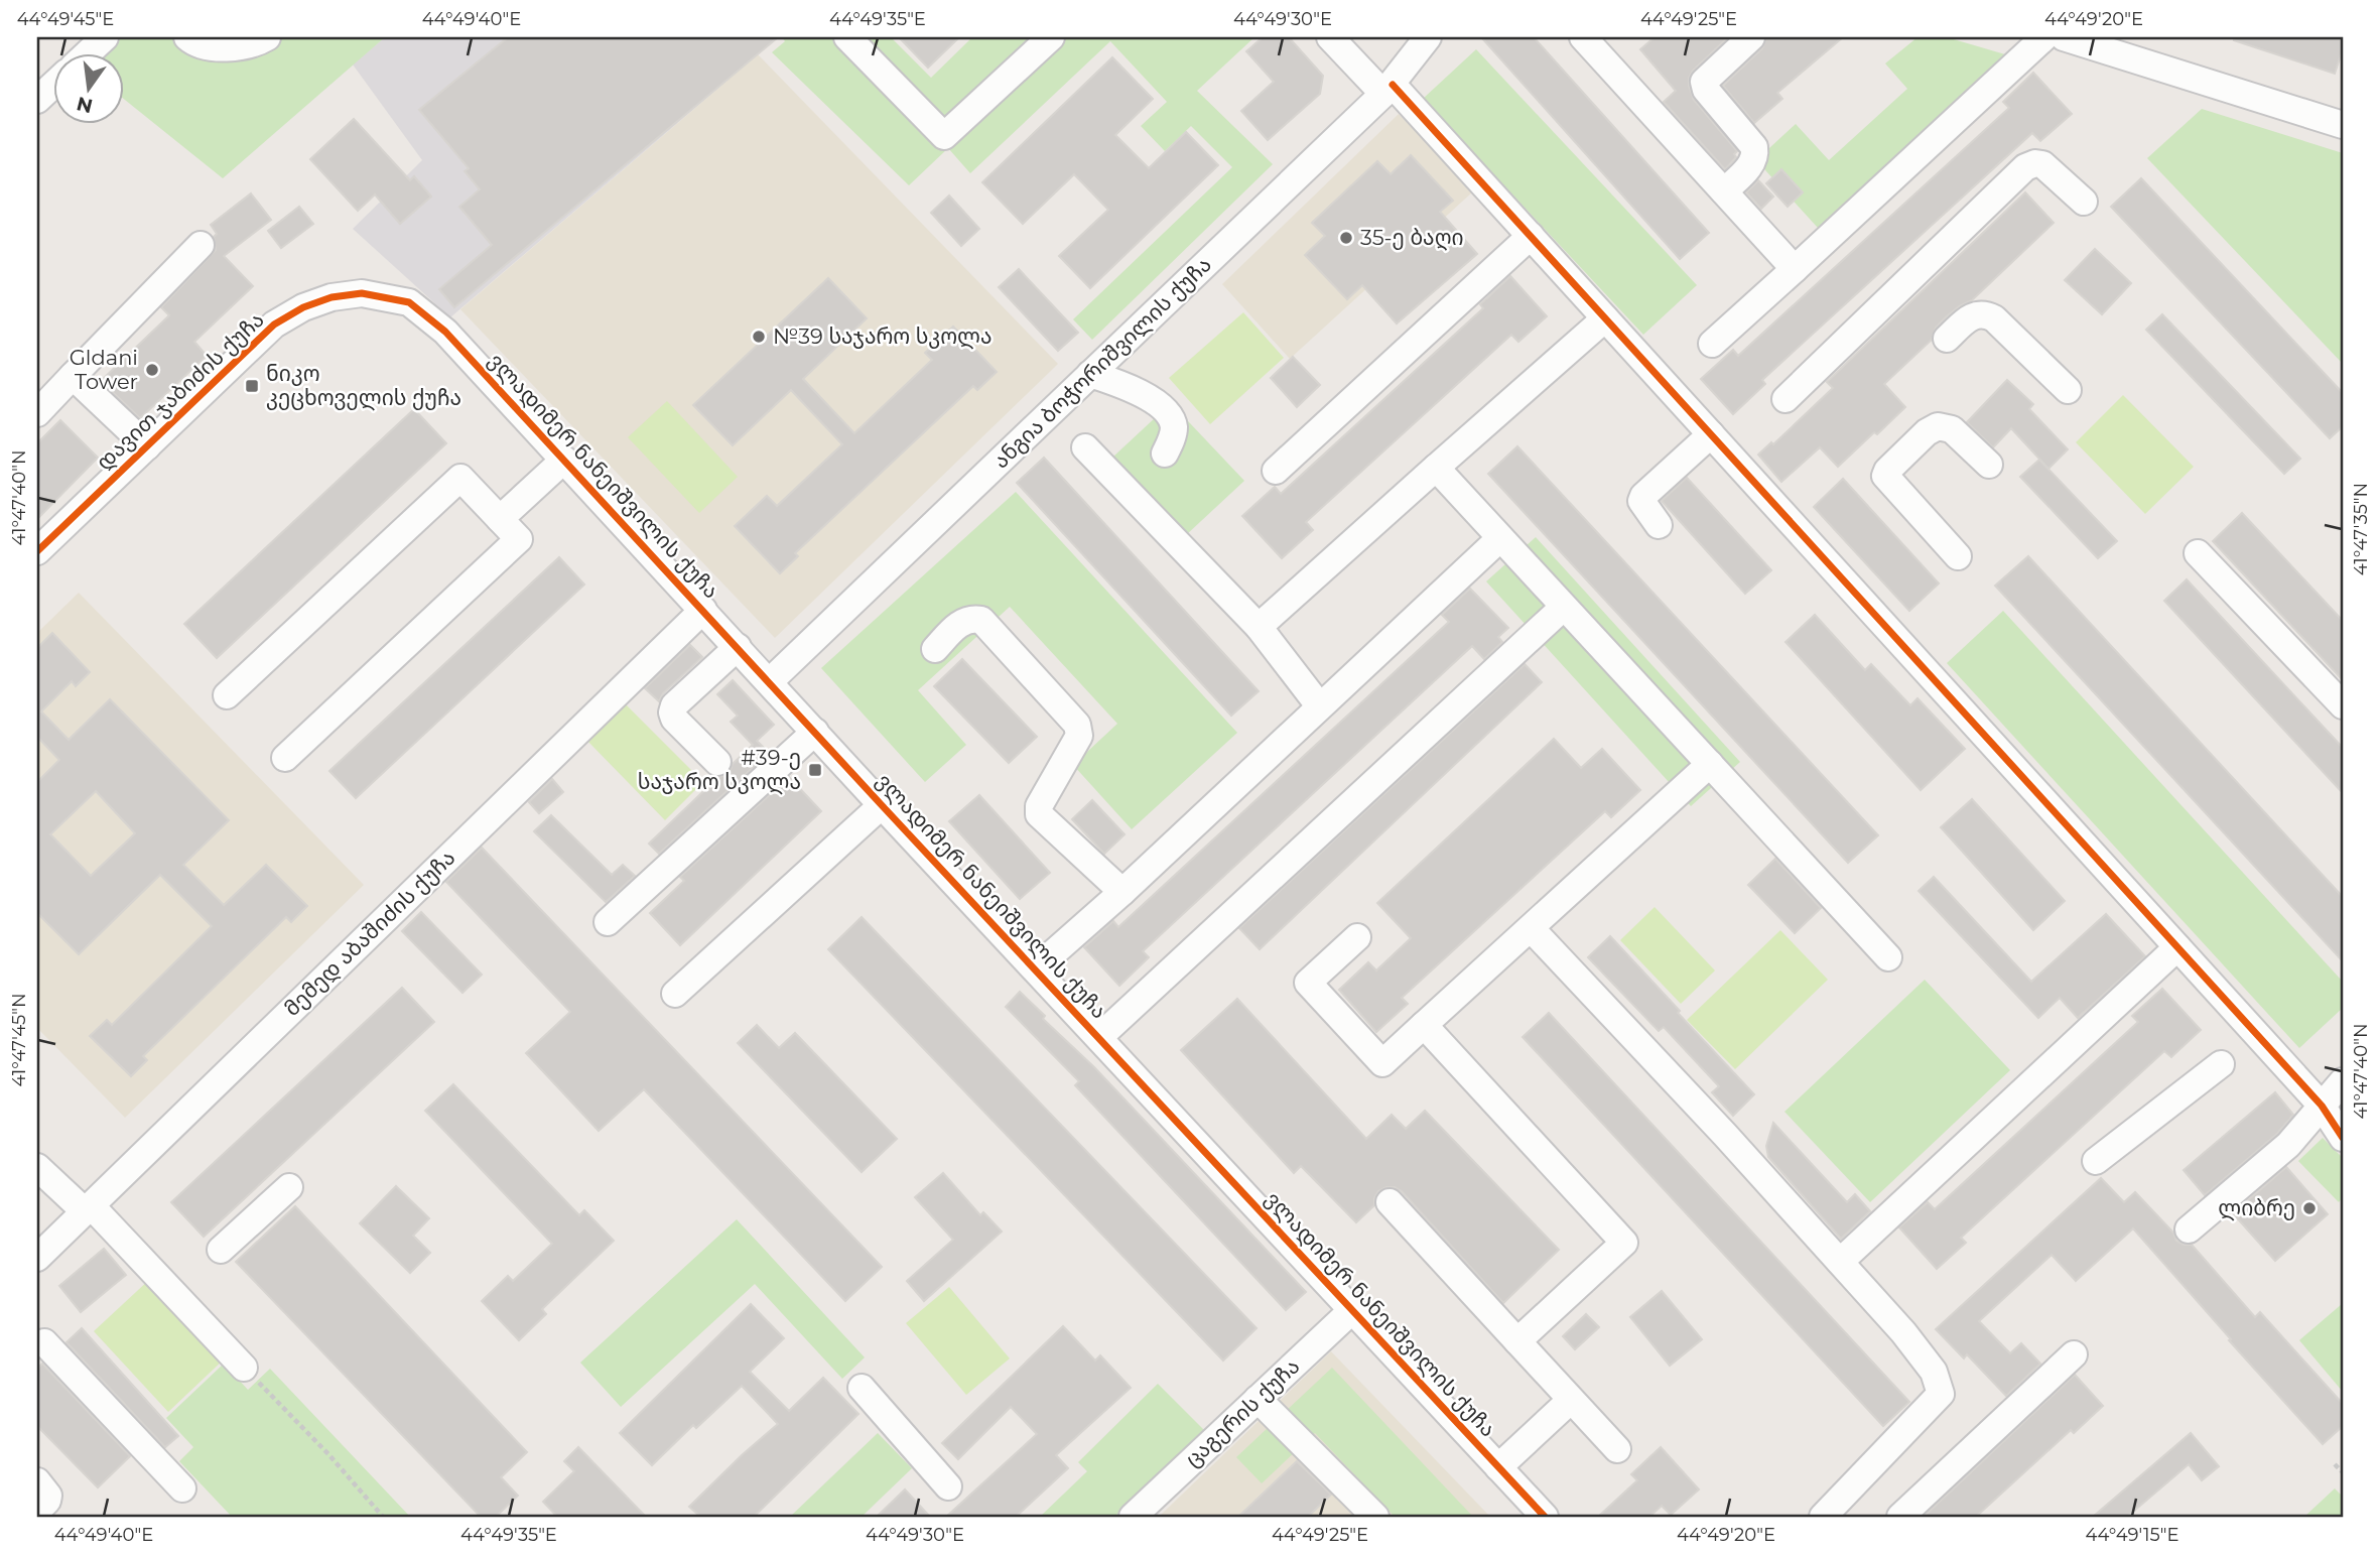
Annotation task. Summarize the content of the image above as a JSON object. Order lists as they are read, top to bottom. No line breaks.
{"streets":{"street":["ანგია ბოჭორიშვილის ქუჩა","დავით ჯაბიძის ქუჩა","ვლადიმერ ნანეიშვილის ქუჩა","მემედ აბაშიძის ქუჩა","ცაგერის ქუჩა"]},"crossings":[["ანგია ბოჭორიშვილის ქუჩა","ვლადიმერ ნანეიშვილის ქუჩა"],["დავით ჯაბიძის ქუჩა","ვლადიმერ ნანეიშვილის ქუჩა"],["ვლადიმერ ნანეიშვილის ქუჩა","მემედ აბაშიძის ქუჩა"],["ვლადიმერ ნანეიშვილის ქუჩა","ცაგერის ქუჩა"]],"places":{"other":["35-ე ბაღი","№39 საჯარო სკოლა","Gldani Tower","ლიბრე"],"transit":["ნიკო კეცხოველის ქუჩა","#39-ე საჯარო სკოლა"]},"north":"bottom","coordinates":["44°49'45\"E","44°49'40\"E","44°49'35\"E","44°49'30\"E","44°49'25\"E","44°49'20\"E","41°47'40\"N","41°47'35\"N","41°47'45\"N","44°49'15\"E"]}
